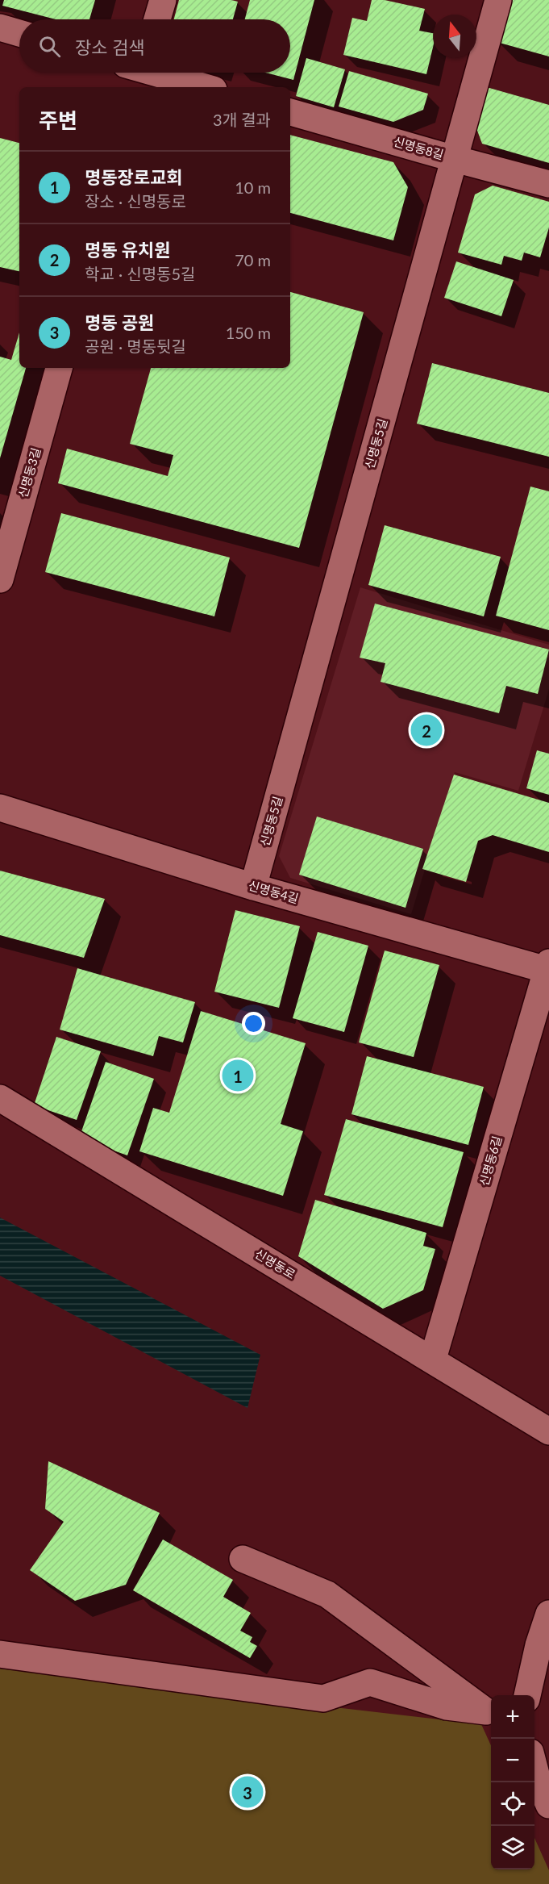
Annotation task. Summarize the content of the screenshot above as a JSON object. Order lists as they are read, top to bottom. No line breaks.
{"streets":{"street":["신명동8길","신명동5길","신명동3길","신명동4길","신명동6길","신명동로"]},"crossings":[["신명동8길","신명동5길"],["신명동5길","신명동4길"],["신명동4길","신명동6길"],["신명동6길","신명동로"]],"north":"top","page":{"search":"장소 검색","heading":["주변","3개 결과"],"list":[{"mark":"1","name":"명동장로교회","note":"장소 · 신명동로","value":"10 m"},{"mark":"2","name":"명동 유치원","note":"학교 · 신명동5길","value":"70 m"},{"mark":"3","name":"명동 공원","note":"공원 · 명동뒷길","value":"150 m"}],"pins":["2","1","3"],"map_buttons":["+","−"]}}
